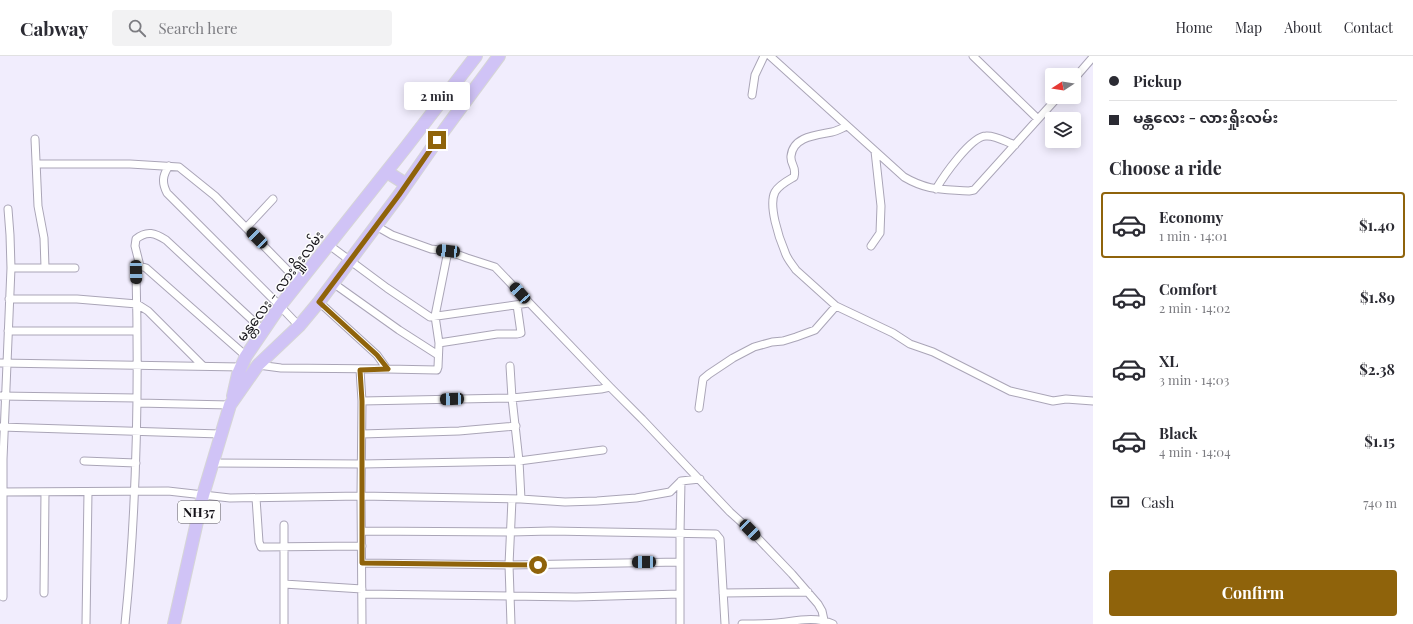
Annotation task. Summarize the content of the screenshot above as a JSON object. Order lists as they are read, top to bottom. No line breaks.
{"streets":{"highway":["မန္တလေး - လားရှိုးလမ်း","NH37"]},"crossings":[["မန္တလေး - လားရှိုးလမ်း","NH37"]],"north":"left","page":{"header":"Cabway","search":"Search here","nav":["Home","Map","About","Contact"],"banner":["Pickup","မန္တလေး - လားရှိုးလမ်း"],"bubble":"2 min","heading":"Choose a ride","list":[{"name":"Economy","note":"1 min · 14:01","value":"$1.40"},{"name":"Comfort","note":"2 min · 14:02","value":"$1.89"},{"name":"XL","note":"3 min · 14:03","value":"$2.38"},{"name":"Black","note":"4 min · 14:04","value":"$1.15"}],"pay":["Cash","740 m"],"buttons":"Confirm"}}
